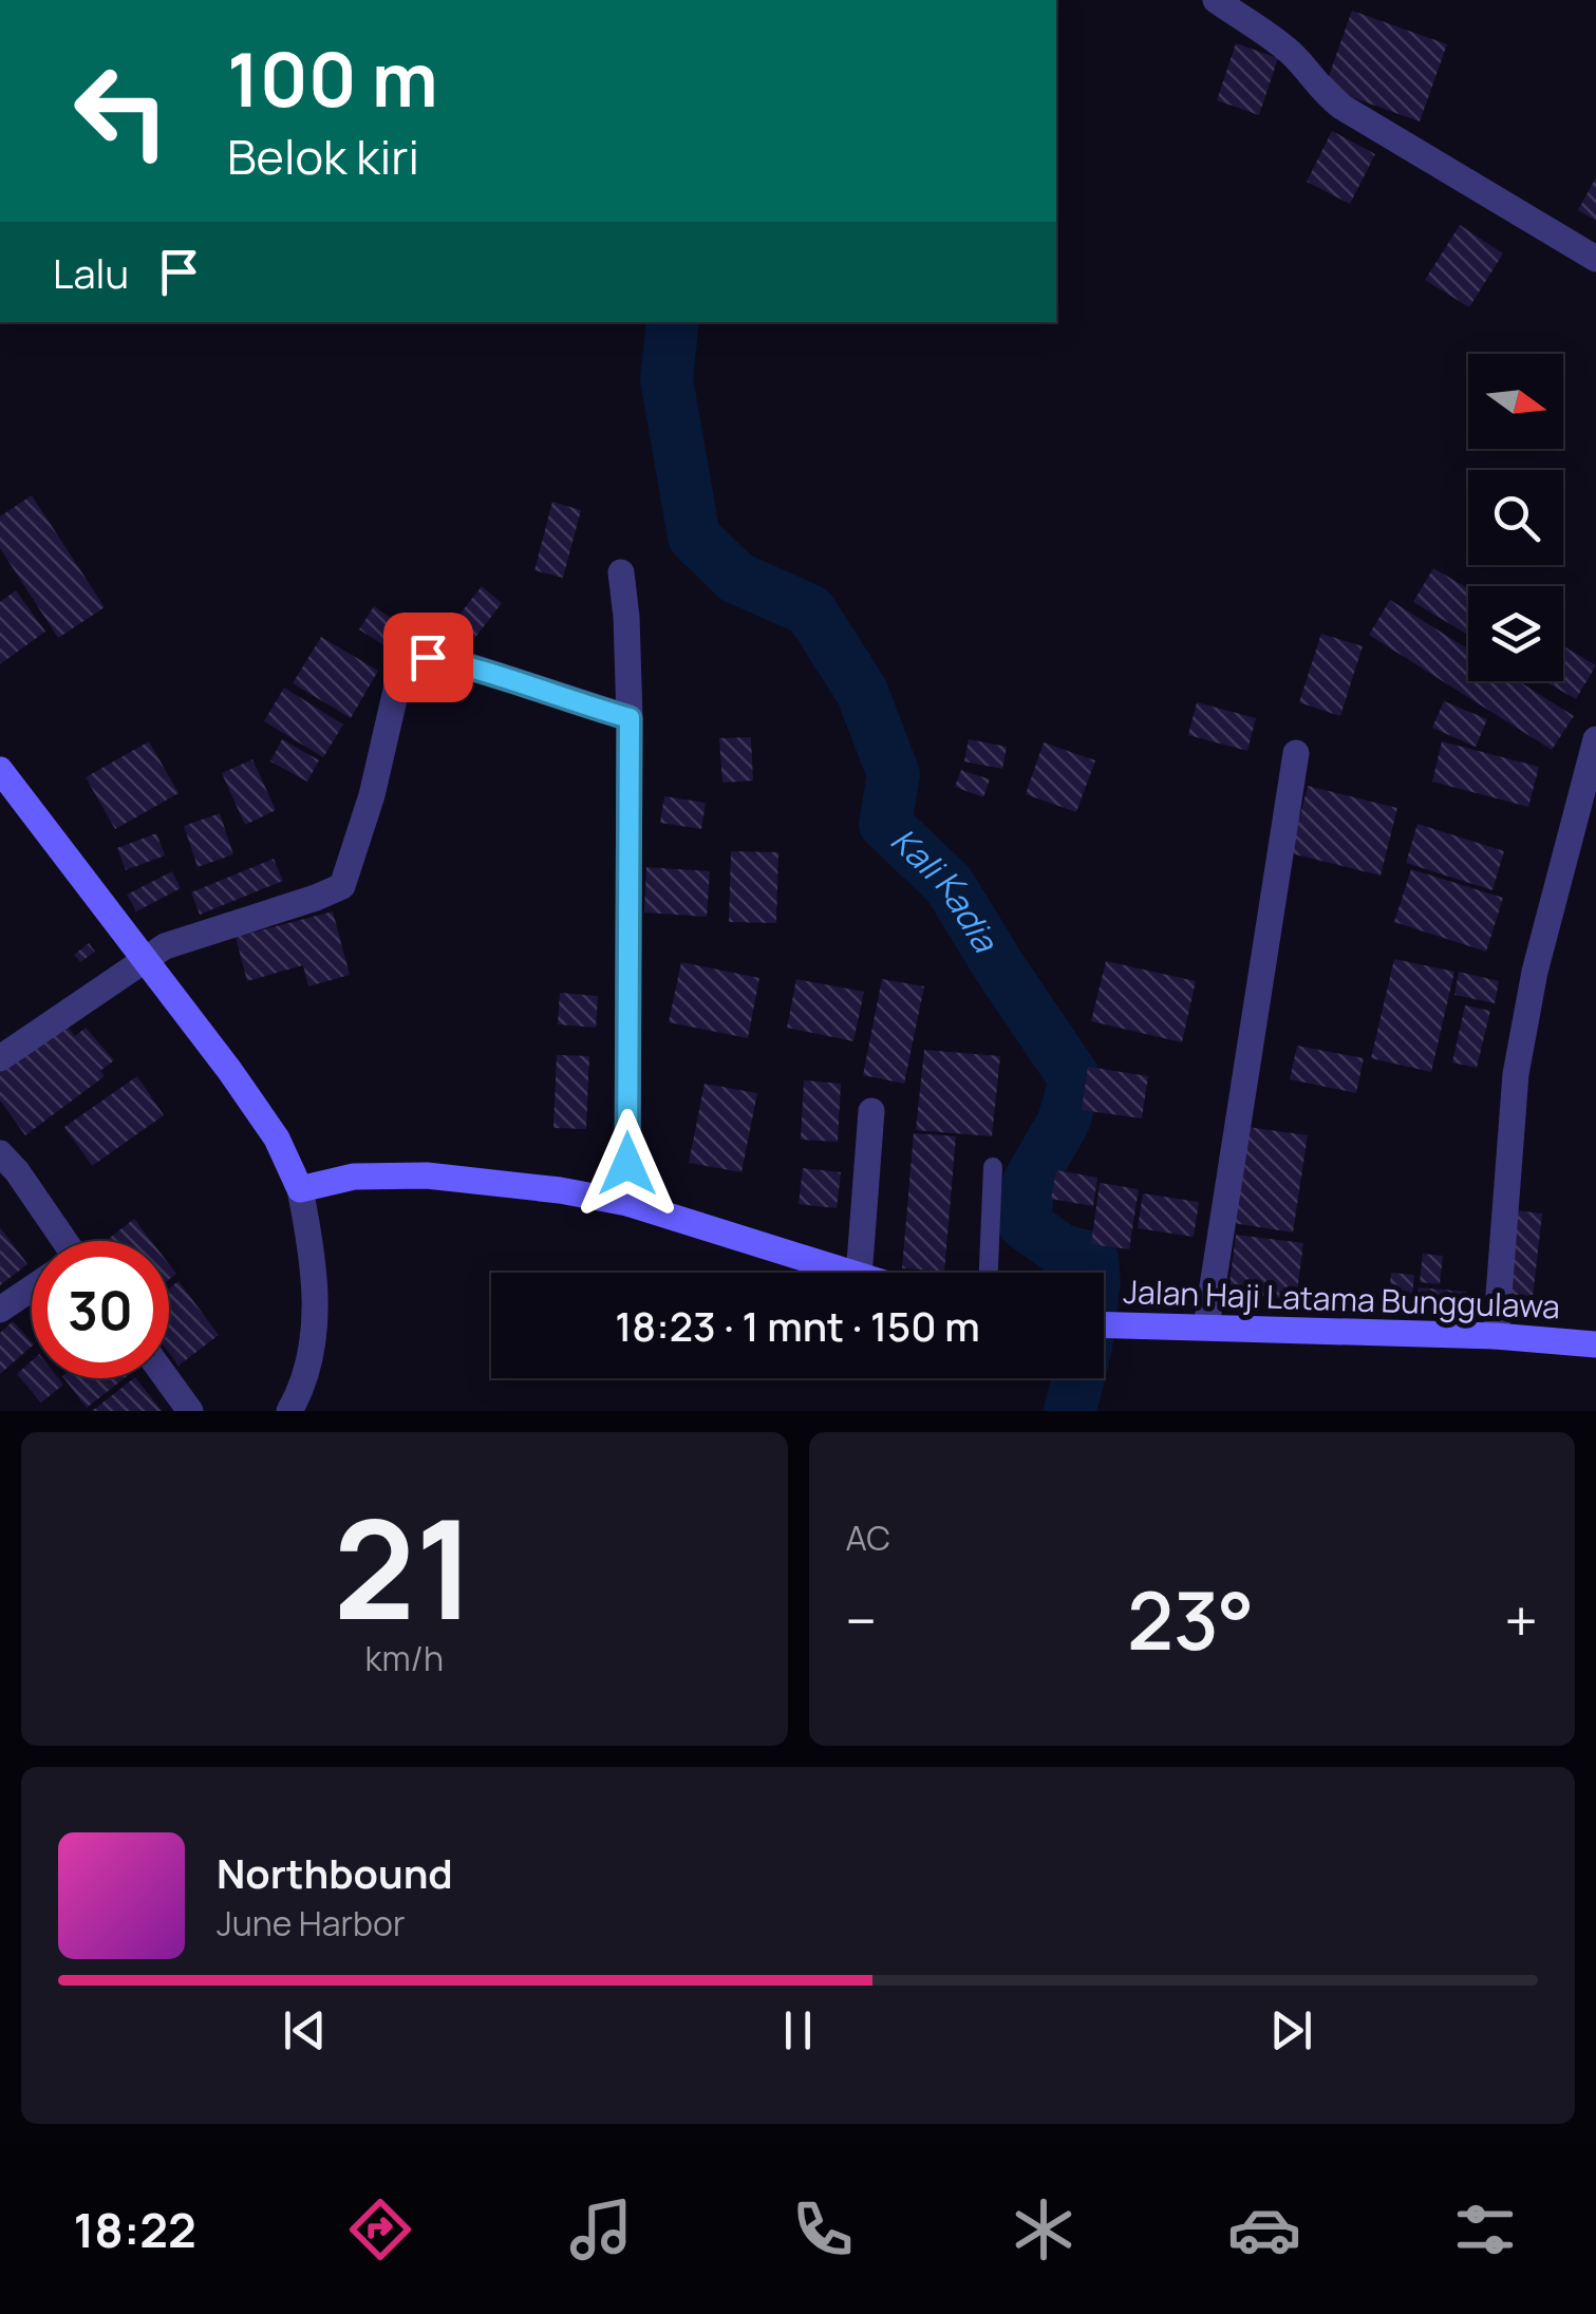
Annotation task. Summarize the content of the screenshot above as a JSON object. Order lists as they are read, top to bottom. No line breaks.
{"streets":{"main road":["Jalan Haji Latama Bunggulawa"]},"water":["Kali Kadia"],"north":"right","page":{"turn":["100 m","Belok kiri"],"then":"Lalu","limit":"30","trip":"18:23 · 1 mnt · 150 m","tile":[["21","km/h"],"AC"],"heat":["−","23°","+"],"song":["Northbound","June Harbor"],"tabs":"18:22"}}
